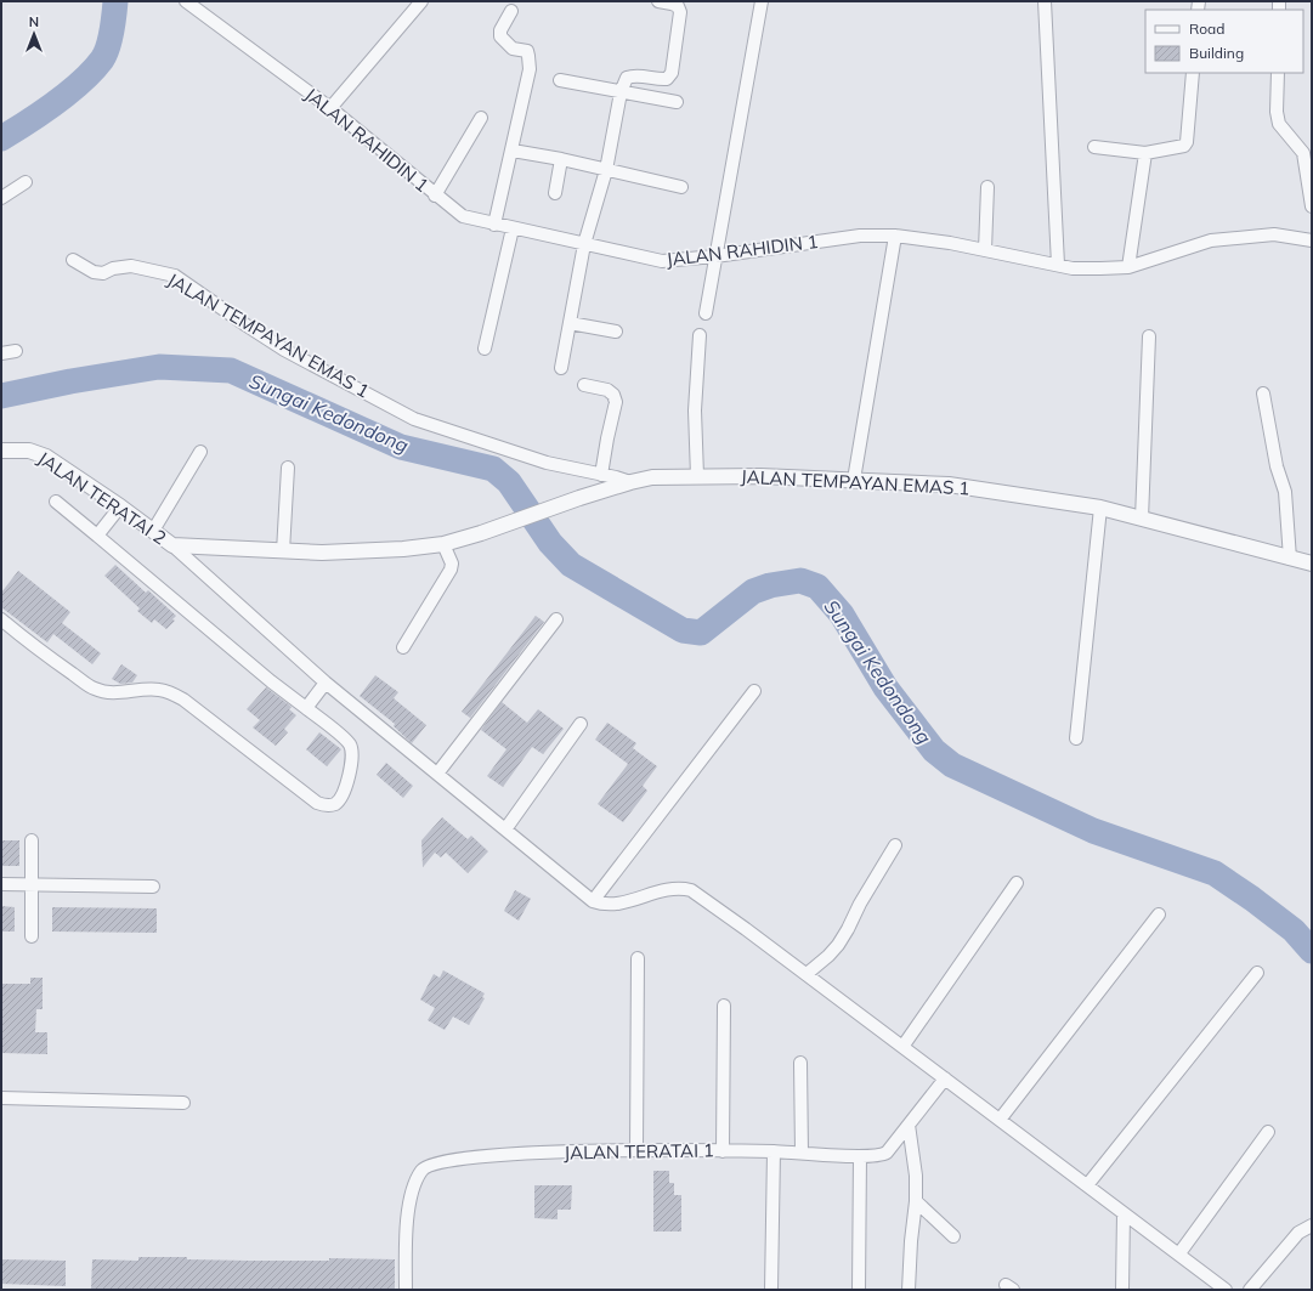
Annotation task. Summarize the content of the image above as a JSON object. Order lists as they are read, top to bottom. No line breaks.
{"streets":{"street":["JALAN RAHIDIN 1","JALAN TEMPAYAN EMAS 1","JALAN TERATAI 2","JALAN TERATAI 1"]},"crossings":[["JALAN TEMPAYAN EMAS 1","JALAN TERATAI 2"]],"water":["Sungai Kedondong"],"legend":["Road","Building"],"north":"top"}
